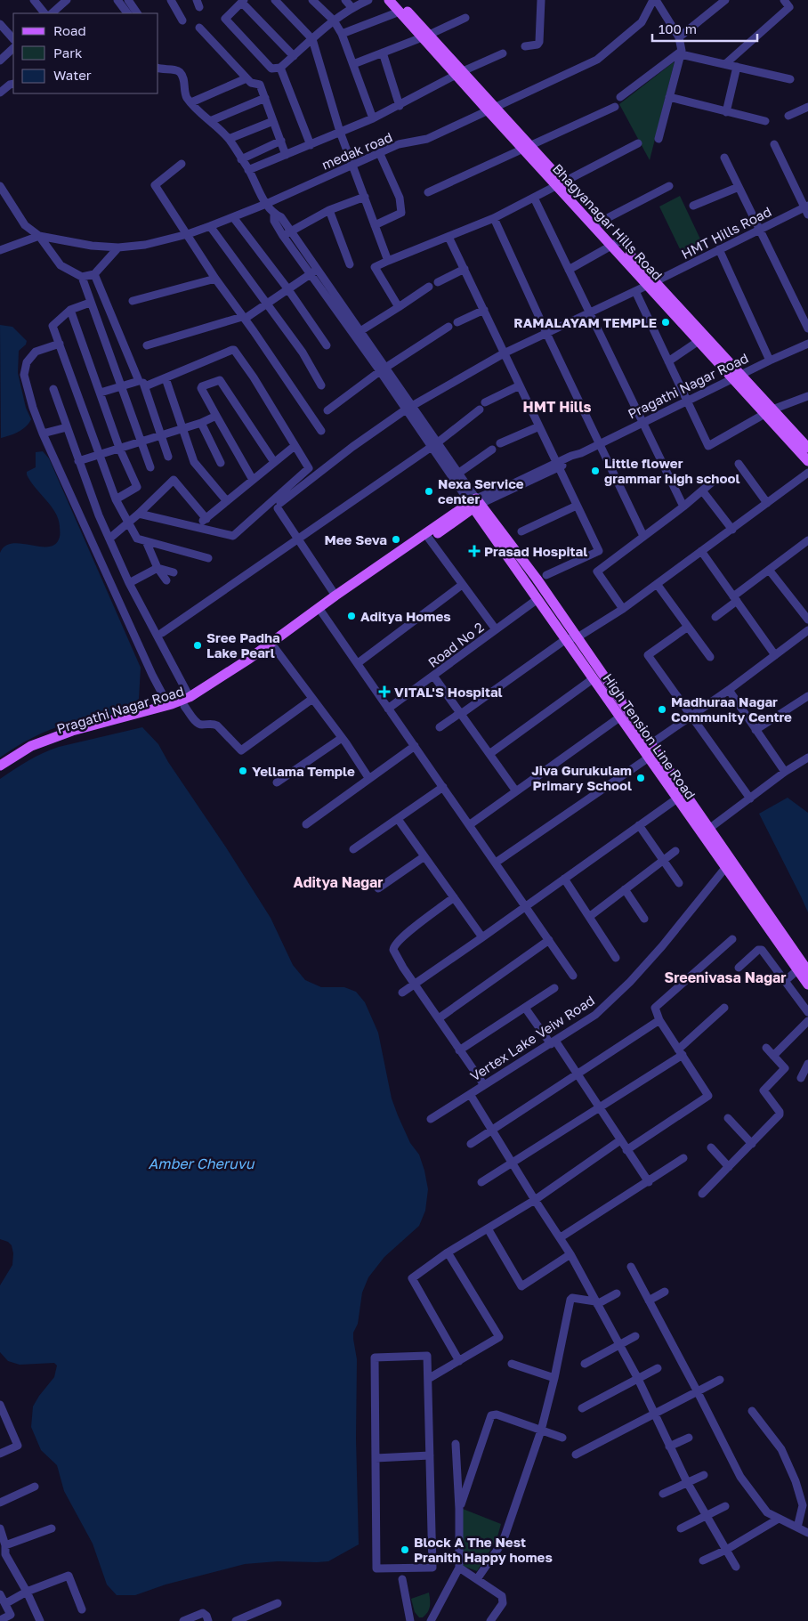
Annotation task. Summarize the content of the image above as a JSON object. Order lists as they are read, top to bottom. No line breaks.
{"streets":{"main road":["Bhagyanagar Hills Road","Pragathi Nagar Road","High Tension Line Road"],"street":["medak road","HMT Hills Road","Road No 2","Vertex Lake Veiw Road"]},"crossings":[["medak road","Bhagyanagar Hills Road"],["Bhagyanagar Hills Road","HMT Hills Road"],["Bhagyanagar Hills Road","Pragathi Nagar Road"],["Pragathi Nagar Road","High Tension Line Road"],["Road No 2","High Tension Line Road"],["High Tension Line Road","Vertex Lake Veiw Road"]],"districts":["HMT Hills","Aditya Nagar","Sreenivasa Nagar"],"water":["Amber Cheruvu"],"places":{"other":["RAMALAYAM TEMPLE","Little flower grammar high school","Nexa Service center","Mee Seva","Aditya Homes","Sree Padha Lake Pearl","Madhuraa Nagar Community Centre","Yellama Temple","Jiva Gurukulam Primary School","Block A The Nest Pranith Happy homes"],"health":["Prasad Hospital","VITAL'S Hospital"]},"legend":["Road","Park","Water"],"scale_bar":"100 m"}
